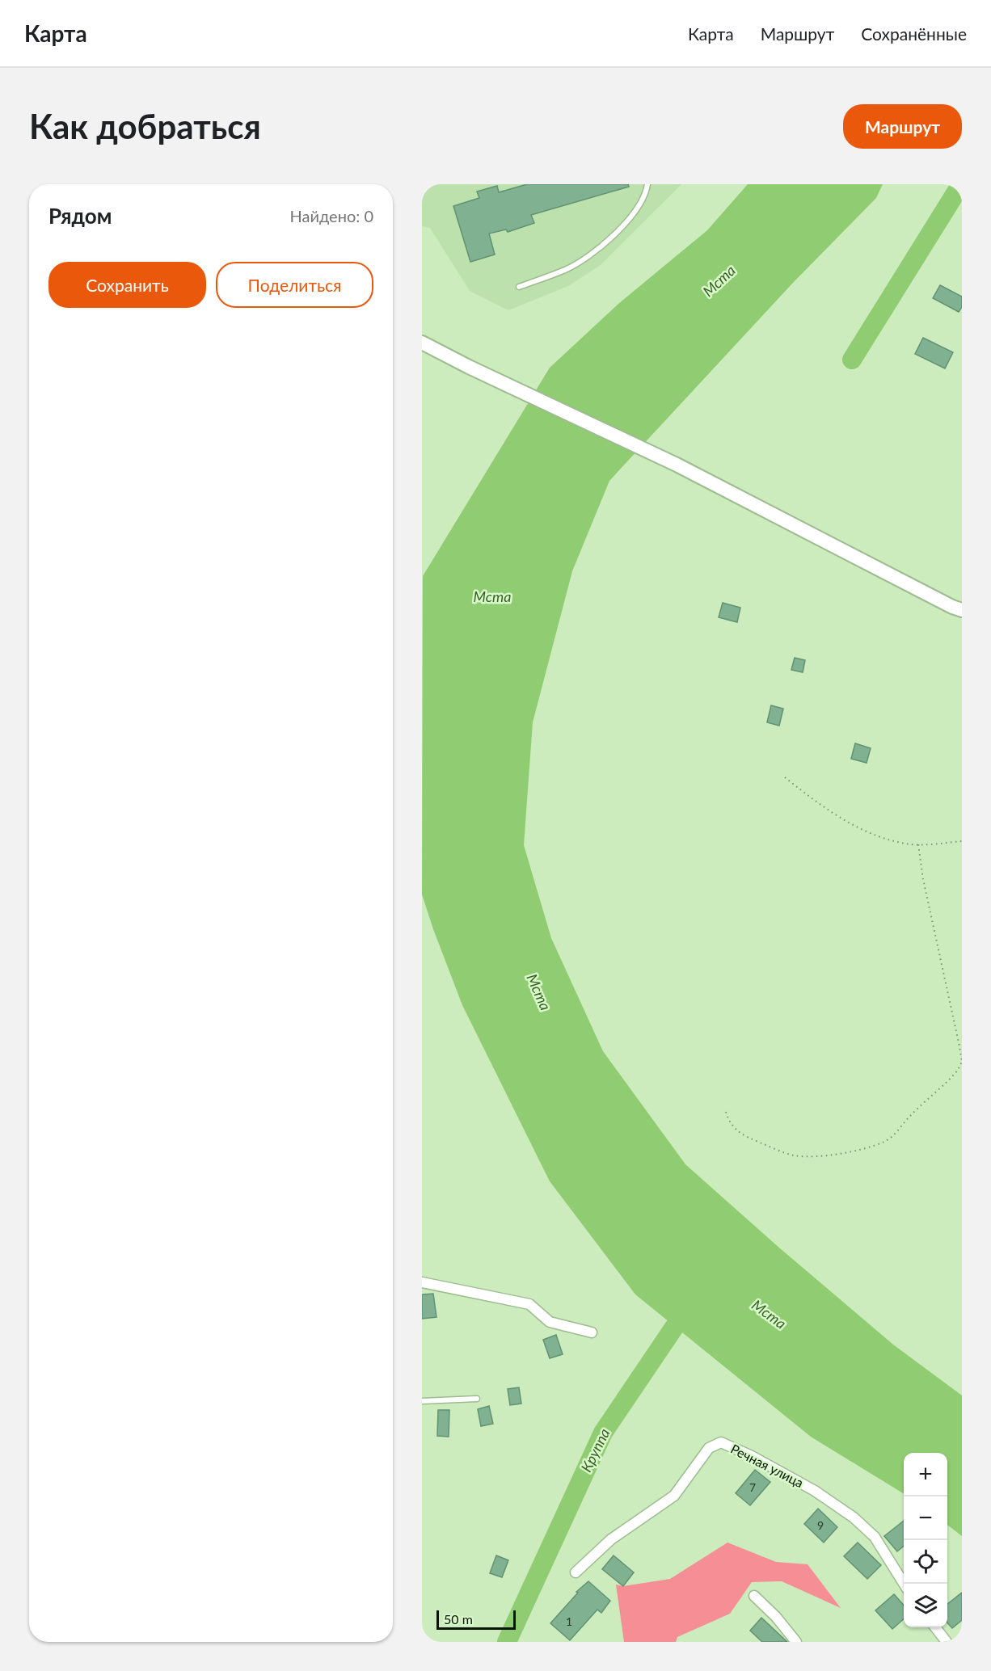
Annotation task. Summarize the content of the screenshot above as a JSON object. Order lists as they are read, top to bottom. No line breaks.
{"streets":{"street":["Речная улица"]},"water":["Мста","Круппа"],"house_numbers":["7","9","1"],"scale_bar":"50 m","page":{"header":"Карта","nav":["Карта","Маршрут","Сохранённые"],"buttons":["Маршрут",["Сохранить","Поделиться"]],"title":"Как добраться","heading":["Рядом","Найдено: 0"],"map_buttons":["+","−"],"scale":"50 m"}}
